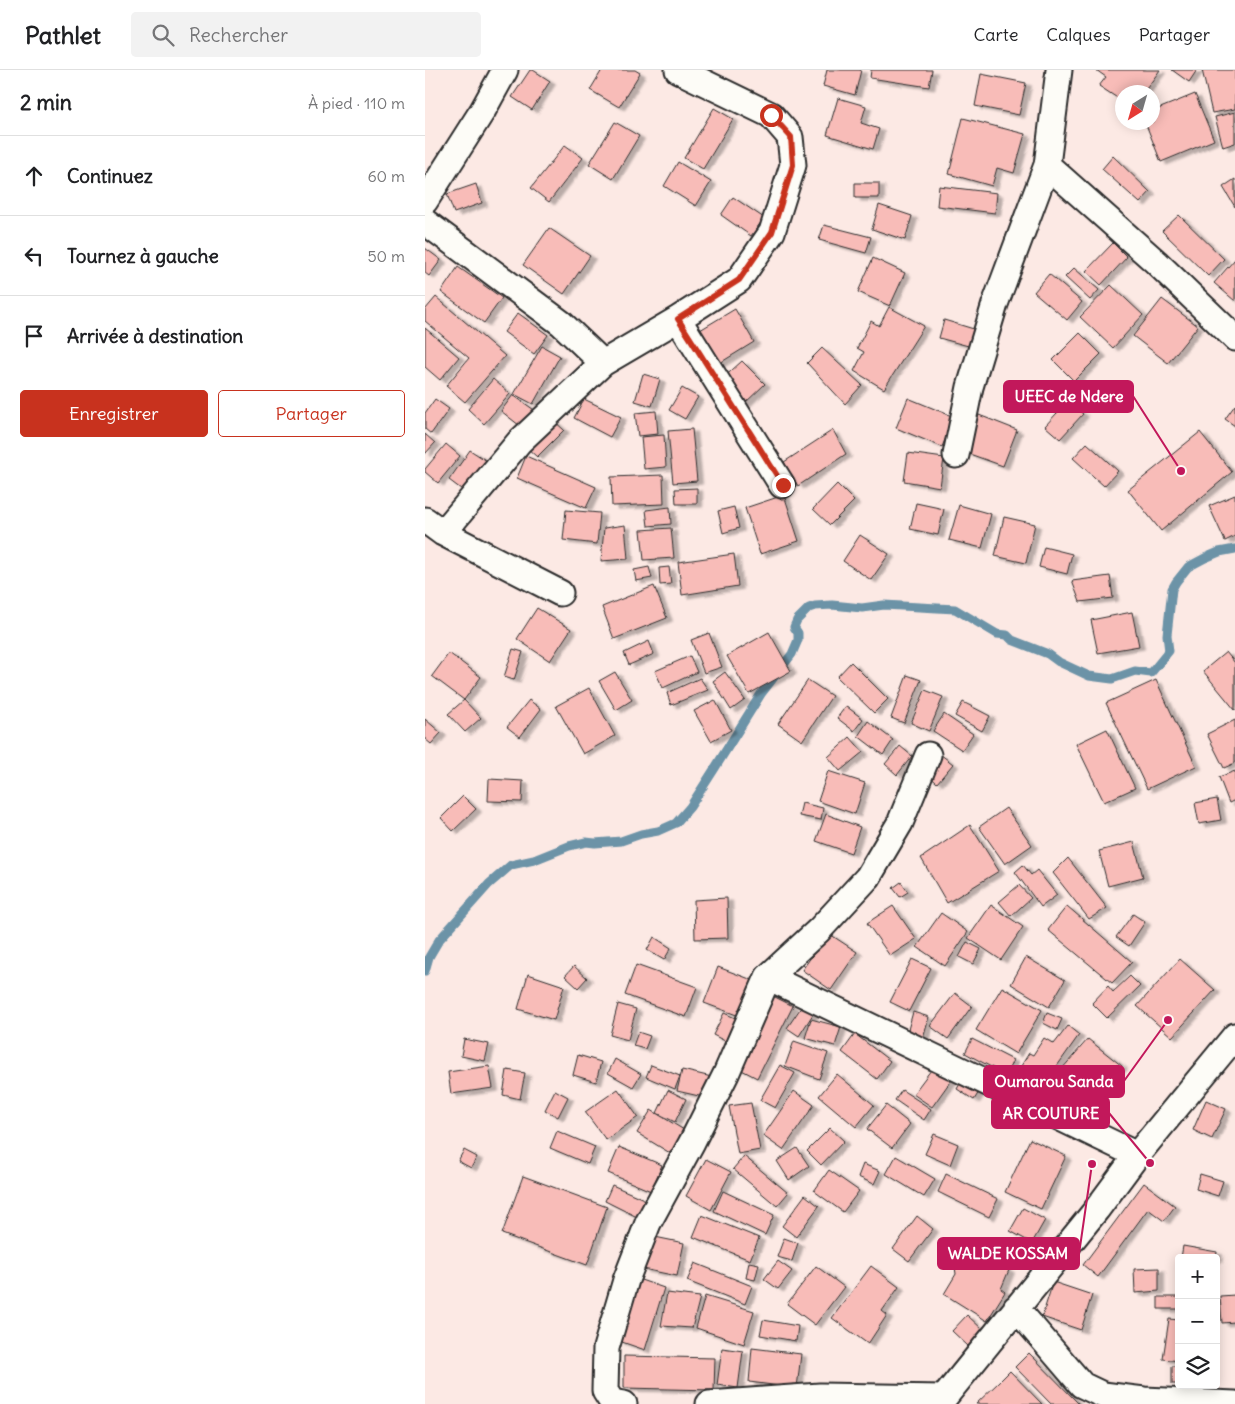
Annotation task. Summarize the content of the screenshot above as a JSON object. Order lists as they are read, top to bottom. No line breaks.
{"places":["UEEC de Ndere","Oumarou Sanda","AR COUTURE","WALDE KOSSAM"],"north":"bottom left","page":{"header":"Pathlet","search":"Rechercher","nav":["Carte","Calques","Partager"],"heading":["2 min","À pied · 110 m"],"list":[["Continuez","60 m"],["Tournez à gauche","50 m"],"Arrivée à destination"],"buttons":["Enregistrer","Partager"],"map_buttons":["+","−"]}}
